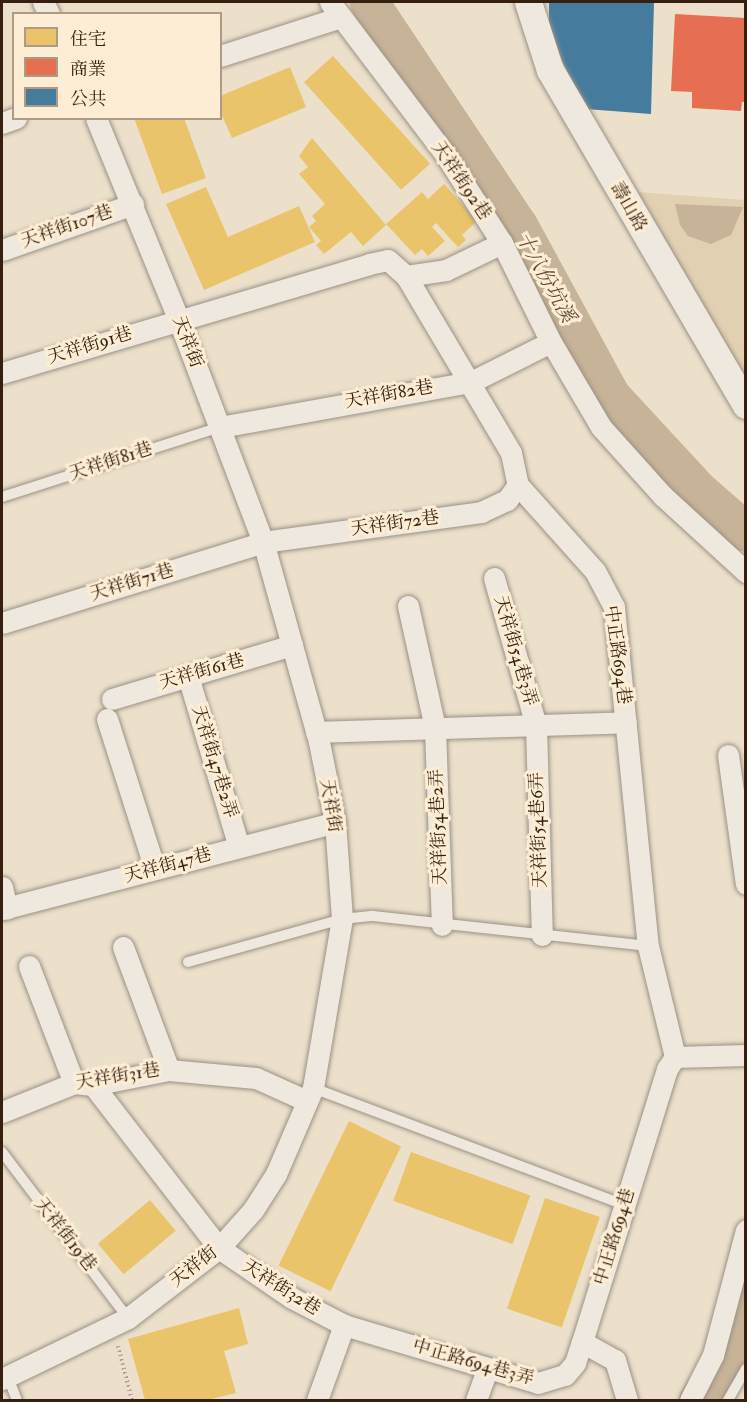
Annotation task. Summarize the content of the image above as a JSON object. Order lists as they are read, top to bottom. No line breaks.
{"streets":{"street":["天祥街92巷","壽山路","天祥街107巷","天祥街","天祥街91巷","天祥街82巷","天祥街72巷","天祥街71巷","天祥街54巷3弄","中正路694巷","天祥街61巷","天祥街47巷2弄","天祥街54巷2弄","天祥街54巷6弄","天祥街47巷","天祥街31巷","天祥街32巷","中正路694巷3弄"],"lane":["天祥街81巷","天祥街19巷"]},"crossings":[["天祥街92巷","天祥街82巷"],["天祥街107巷","天祥街"],["天祥街","天祥街91巷"],["天祥街","天祥街82巷"],["天祥街","天祥街81巷"],["天祥街","天祥街72巷"],["天祥街","天祥街71巷"],["天祥街","天祥街61巷"],["天祥街","天祥街47巷"],["天祥街","天祥街31巷"],["天祥街","天祥街19巷"],["天祥街","天祥街32巷"],["天祥街82巷","天祥街81巷"],["天祥街82巷","中正路694巷"],["天祥街72巷","天祥街71巷"],["天祥街72巷","中正路694巷"],["天祥街54巷3弄","天祥街54巷6弄"],["中正路694巷","中正路694巷3弄"],["天祥街61巷","天祥街47巷2弄"],["天祥街61巷","天祥街47巷"],["天祥街47巷2弄","天祥街47巷"],["天祥街32巷","中正路694巷3弄"]],"water":["十八份坑溪"],"legend":["住宅","商業","公共"]}
